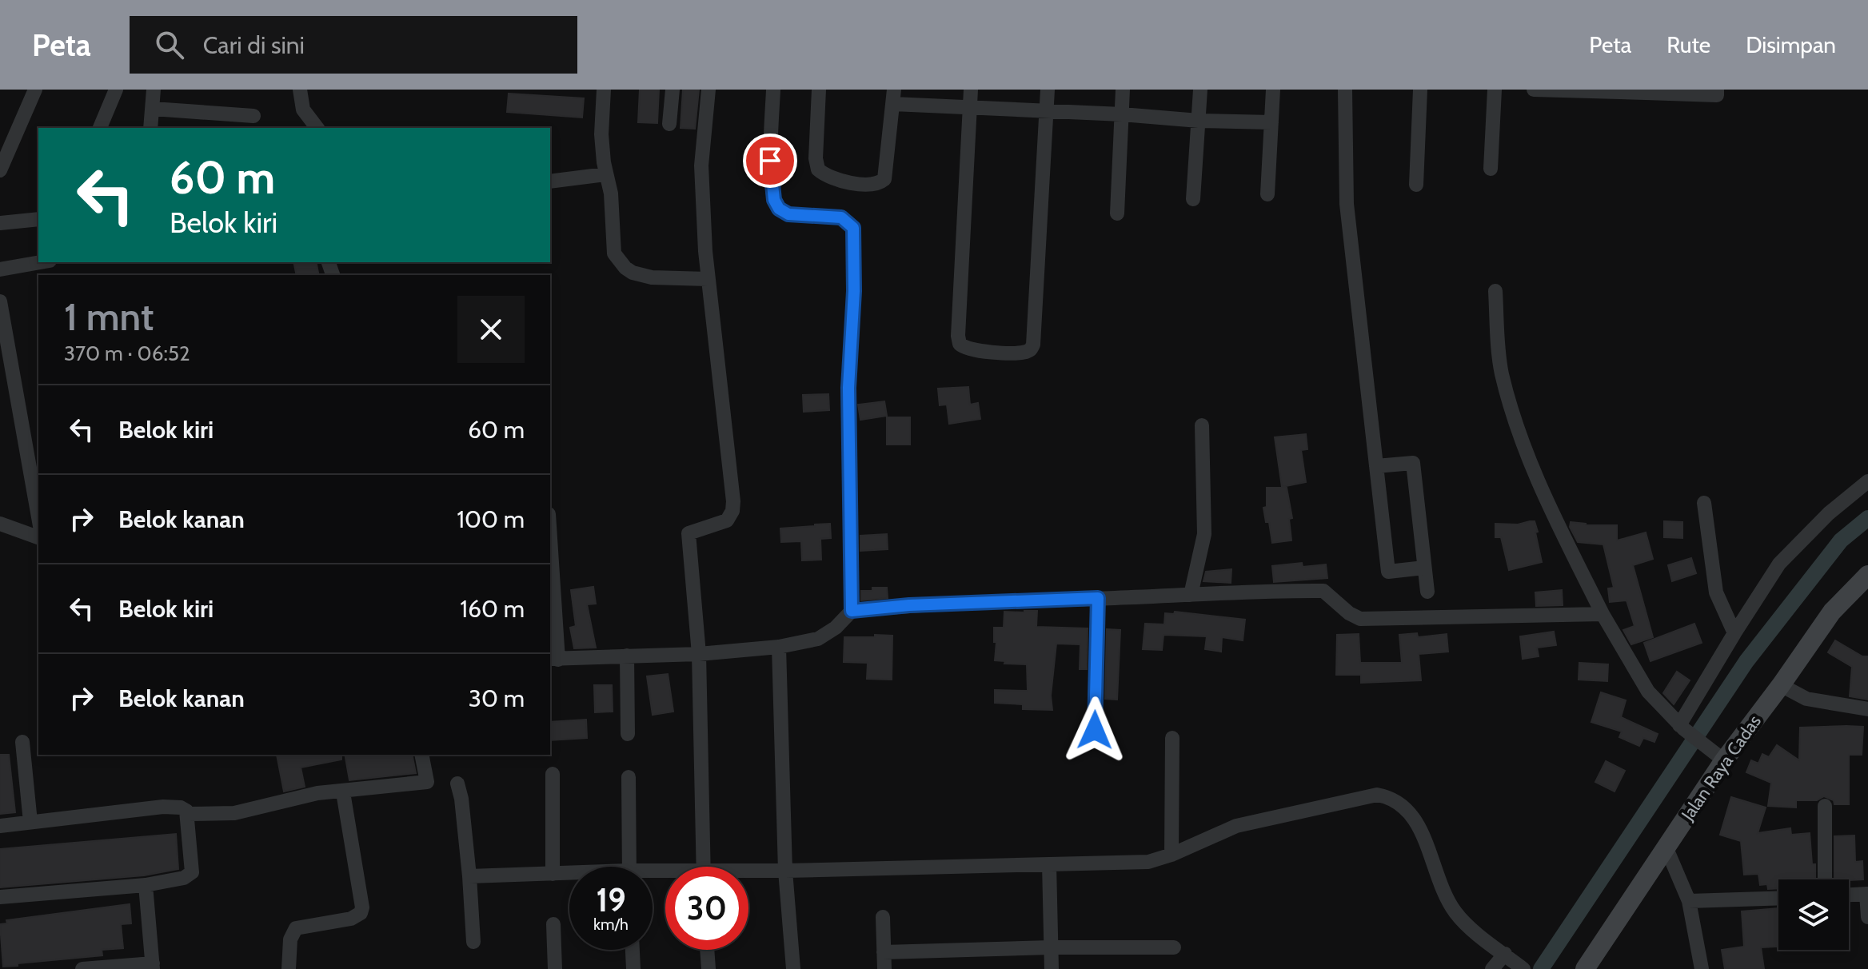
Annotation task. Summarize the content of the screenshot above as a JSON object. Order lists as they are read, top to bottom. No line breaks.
{"streets":{"street":["Jalan Raya Cadas"]},"page":{"header":"Peta","search":"Cari di sini","nav":["Peta","Rute","Disimpan"],"turn":["60 m","Belok kiri"],"heading":["1 mnt","370 m · 06:52"],"list":[{"name":"Belok kiri","value":"60 m"},{"name":"Belok kanan","value":"100 m"},{"name":"Belok kiri","value":"160 m"},{"name":"Belok kanan","value":"30 m"}],"speed":"19 km/h","limit":"30"}}
